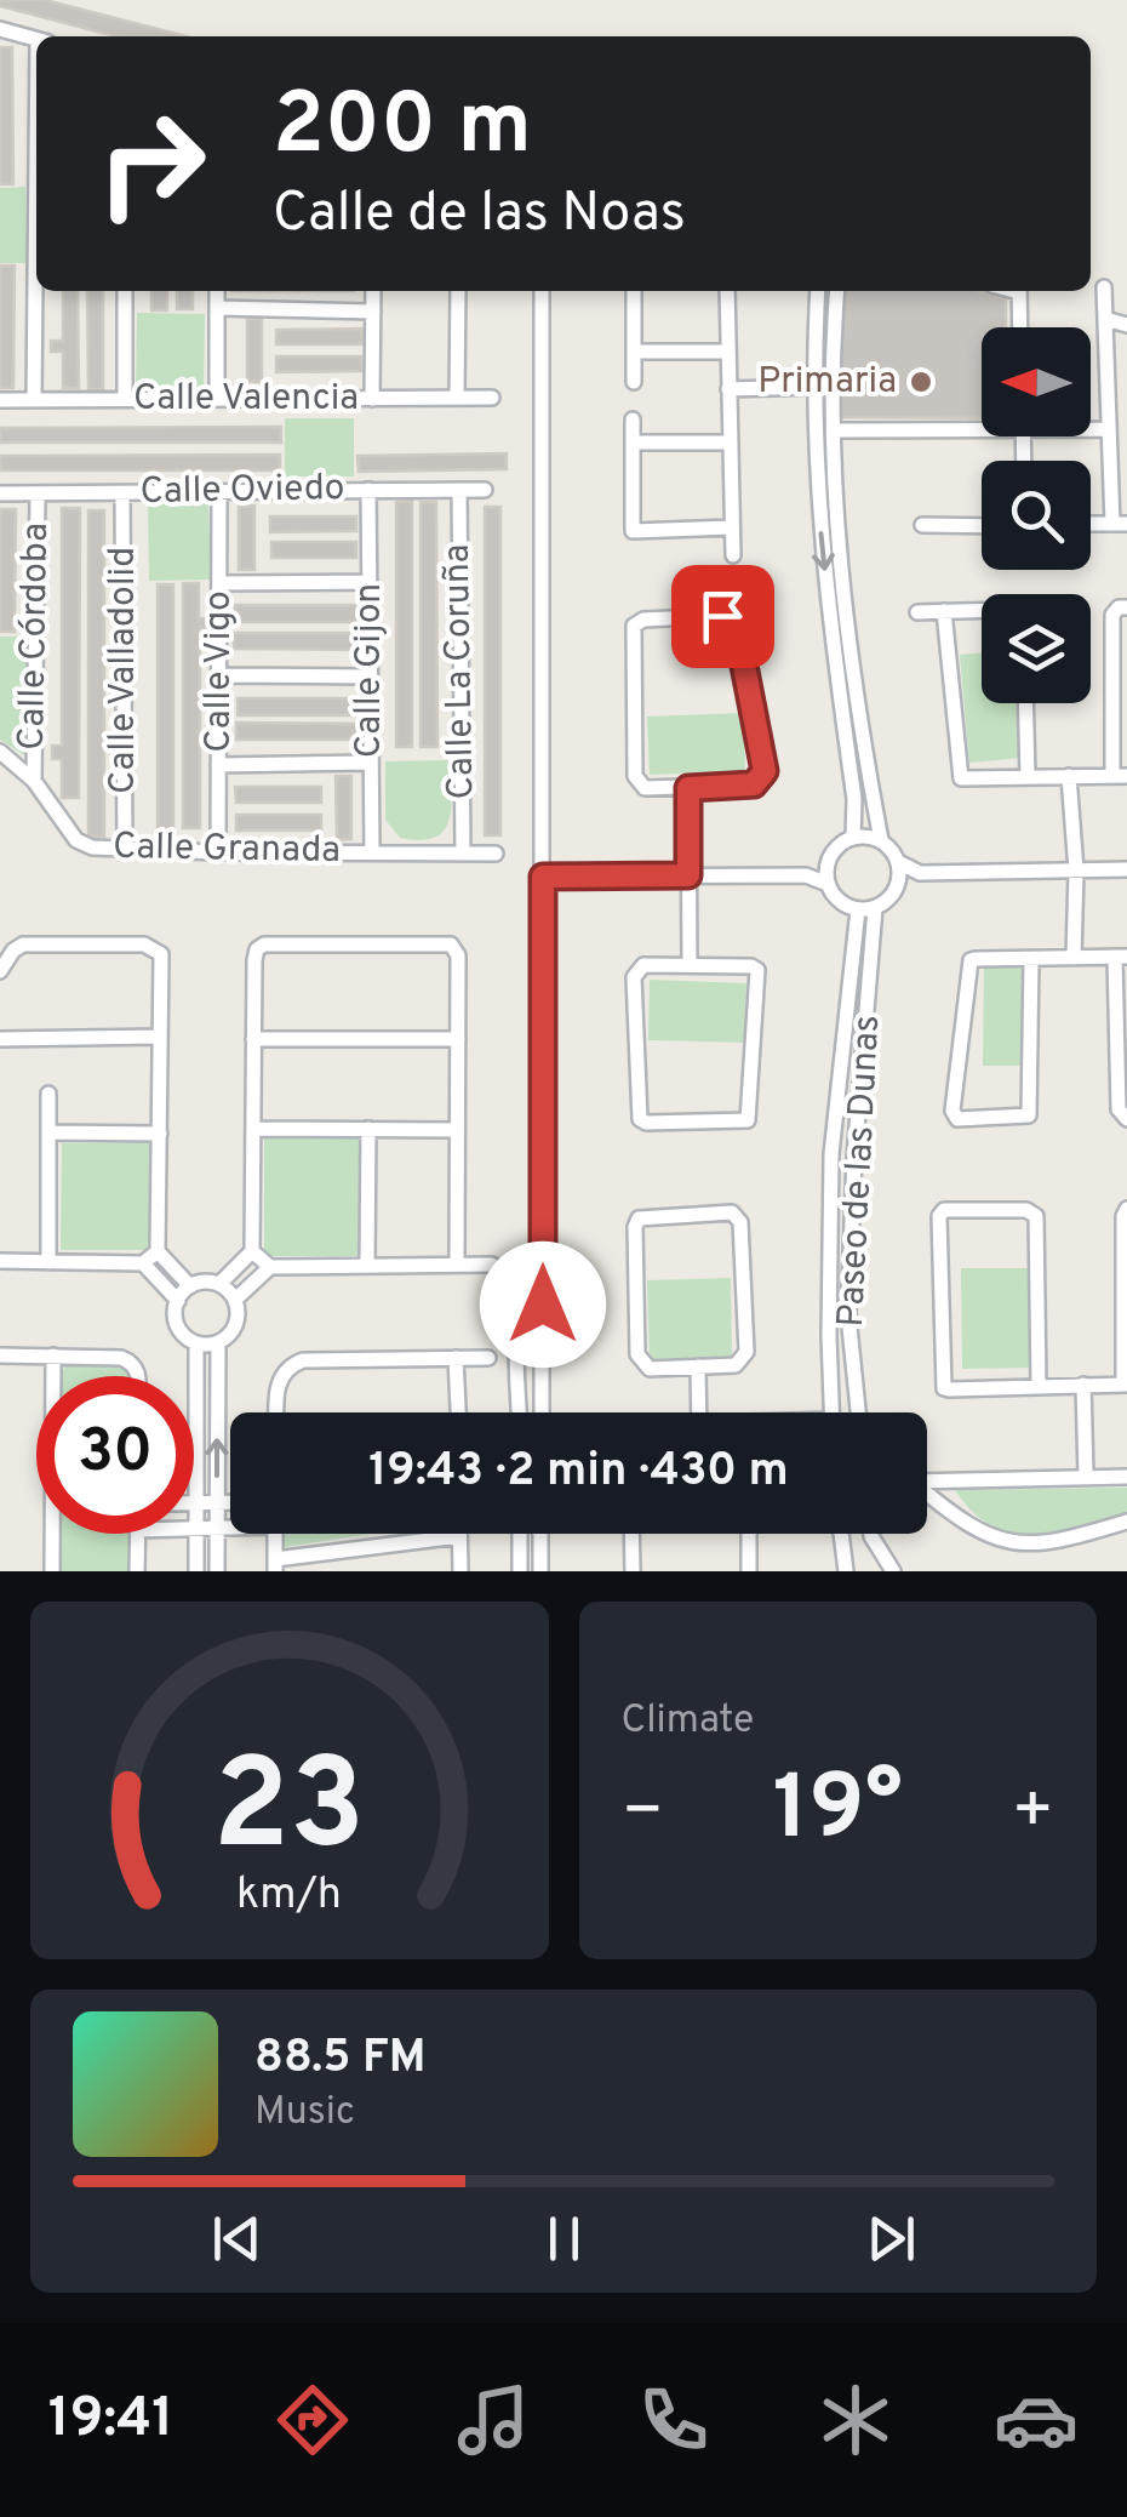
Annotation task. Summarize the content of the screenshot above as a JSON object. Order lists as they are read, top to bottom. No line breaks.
{"streets":{"street":["Calle Valencia","Calle Oviedo","Calle Córdoba","Calle Valladolid","Calle Gijon","Calle Vigo","Calle La Coruña","Calle Granada","Paseo de las Dunas"]},"crossings":[["Calle Oviedo","Calle Córdoba"],["Calle Oviedo","Calle Valladolid"],["Calle Oviedo","Calle Gijon"],["Calle Oviedo","Calle Vigo"],["Calle Oviedo","Calle La Coruña"],["Calle Córdoba","Calle Granada"],["Calle Valladolid","Calle Granada"],["Calle Gijon","Calle Granada"],["Calle Vigo","Calle Granada"],["Calle La Coruña","Calle Granada"]],"places":["Primaria"],"north":"left","page":{"turn":["200 m","Calle de las Noas"],"limit":"30","trip":"19:43 · 2 min · 430 m","tile":"Climate","heat":["−","19°","+"],"song":["88.5 FM","Music"],"tabs":"19:41","gauge":["23","km/h"]}}
